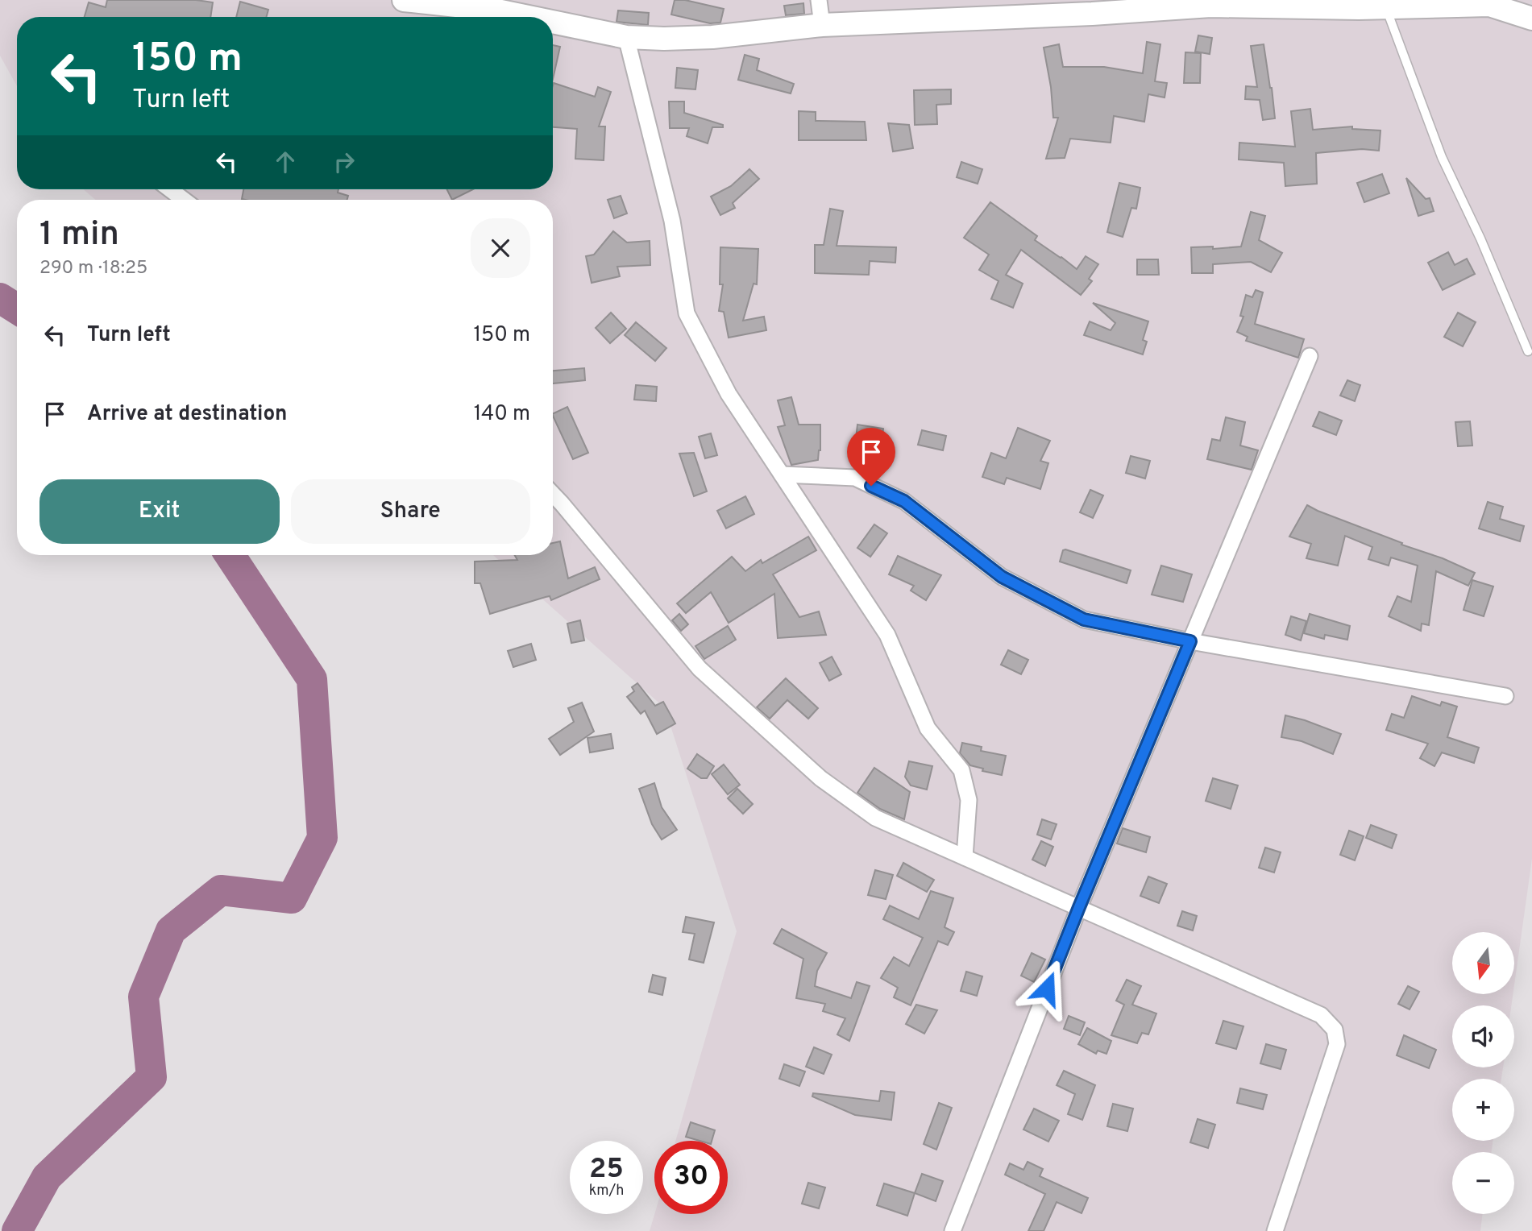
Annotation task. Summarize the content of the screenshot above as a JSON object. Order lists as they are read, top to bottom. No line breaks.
{"north":"bottom","page":{"turn":["150 m","Turn left"],"heading":["1 min","290 m · 18:25"],"list":[{"name":"Turn left","value":"150 m"},{"name":"Arrive at destination","value":"140 m"}],"buttons":["Exit","Share"],"map_buttons":["+","−"],"speed":"25 km/h","limit":"30"}}
